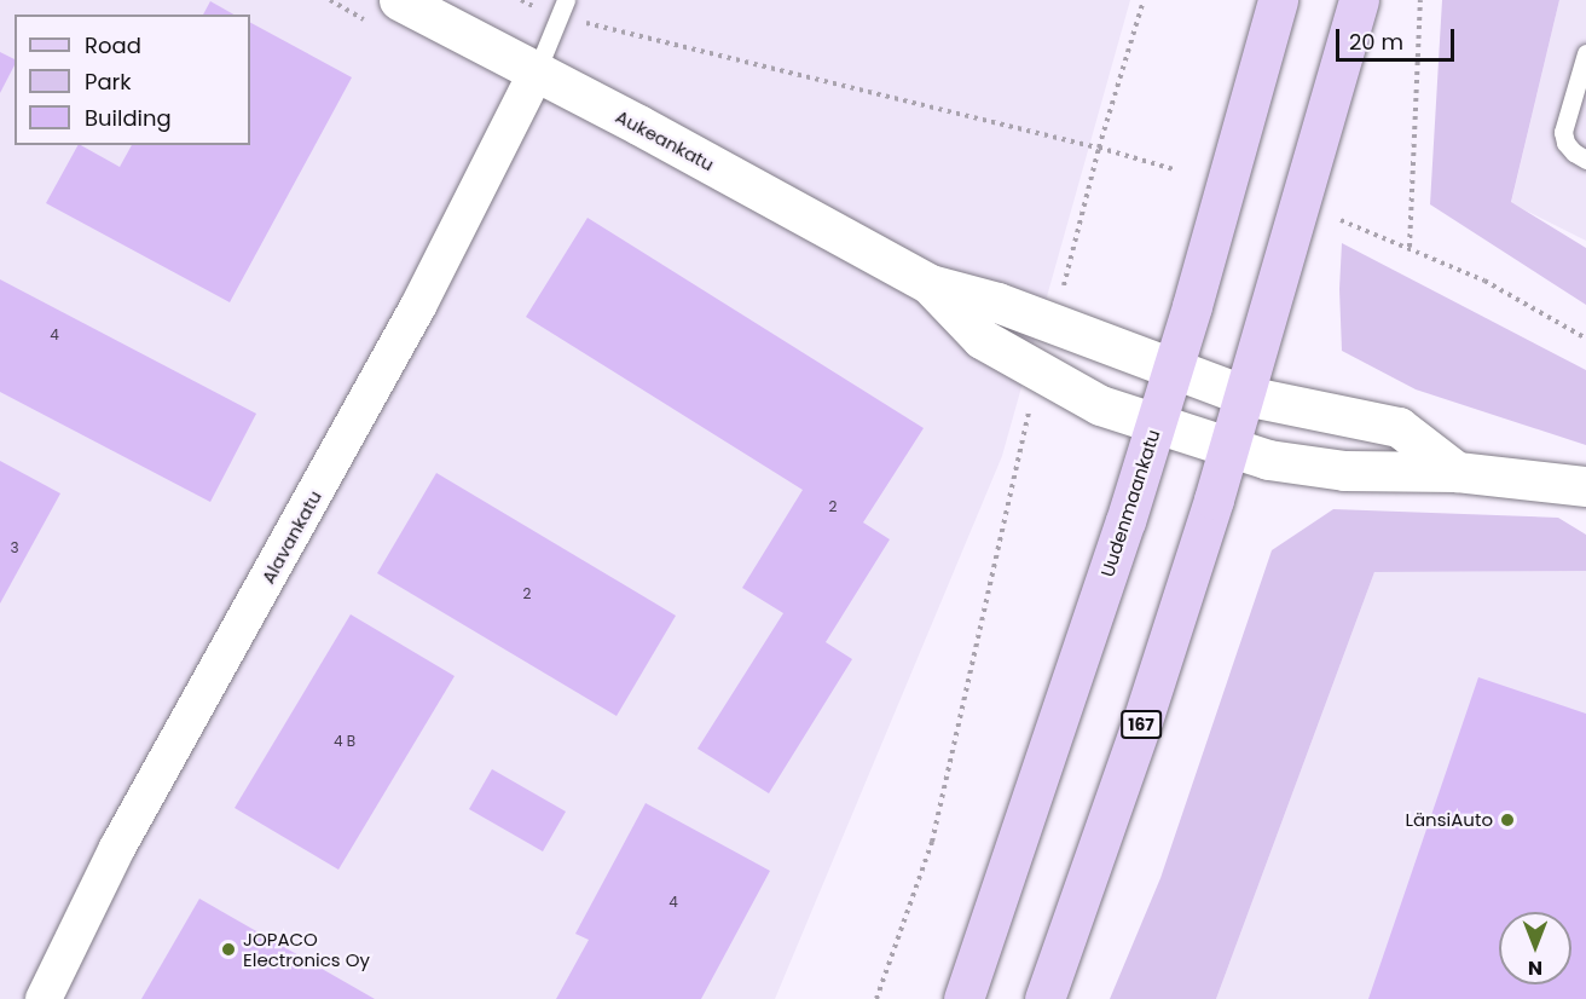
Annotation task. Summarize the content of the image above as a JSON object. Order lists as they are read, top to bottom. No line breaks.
{"streets":{"main road":["Uudenmaankatu","167"],"street":["Aukeankatu","Alavankatu"]},"crossings":[["Aukeankatu","Uudenmaankatu"],["Aukeankatu","Alavankatu"],["Aukeankatu","167"]],"places":["LänsiAuto","JOPACO Electronics Oy"],"house_numbers":["4","2","3","2","4 B","4"],"legend":["Road","Park","Building"],"scale_bar":"20 m","north":"bottom"}
